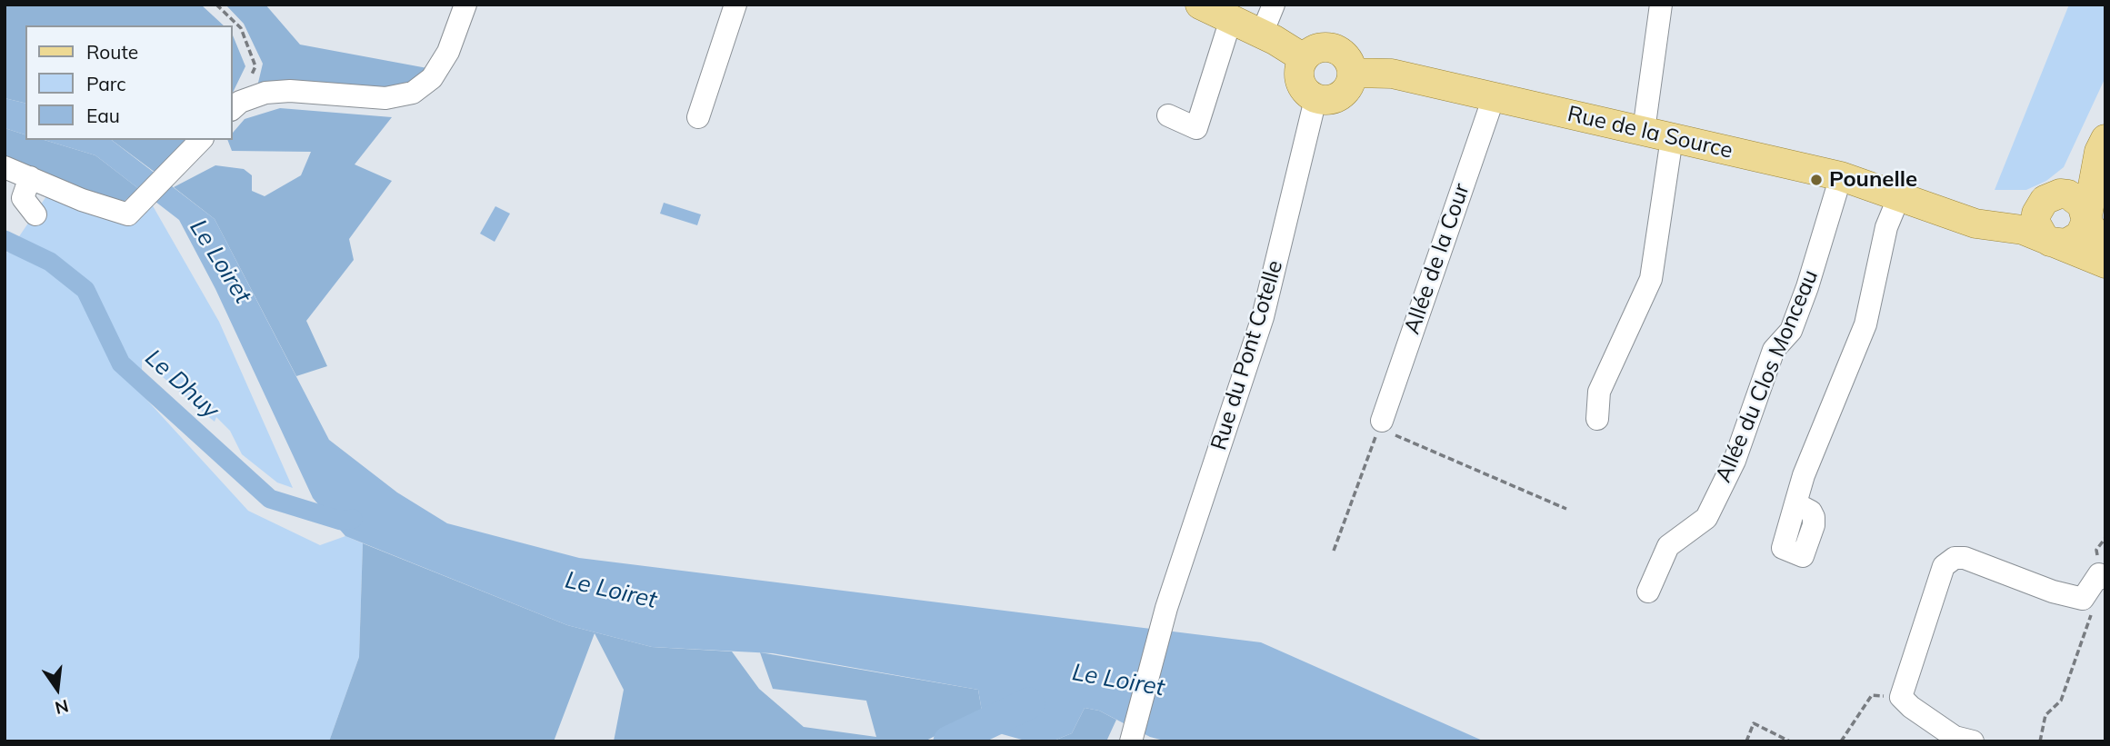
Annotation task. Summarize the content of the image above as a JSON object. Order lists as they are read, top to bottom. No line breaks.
{"streets":{"main road":["Rue de la Source"],"street":["Allée de la Cour","Rue du Pont Cotelle","Allée du Clos Monceau"]},"crossings":[["Rue de la Source","Allée de la Cour"],["Rue de la Source","Rue du Pont Cotelle"],["Rue de la Source","Allée du Clos Monceau"]],"water":["Le Loiret","Le Dhuy"],"places":["Pounelle"],"legend":["Route","Parc","Eau"],"north":"bottom"}
